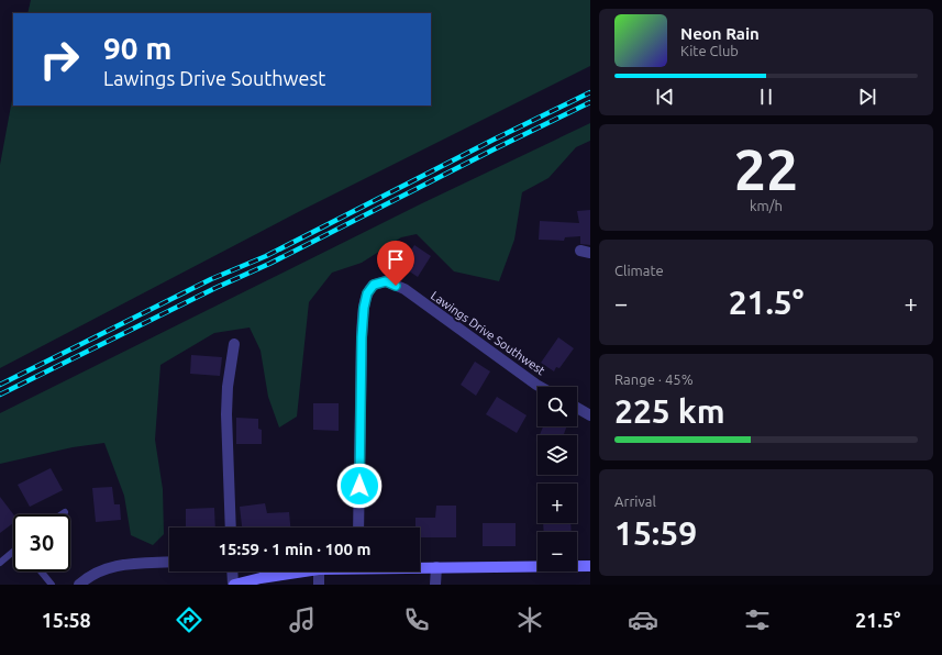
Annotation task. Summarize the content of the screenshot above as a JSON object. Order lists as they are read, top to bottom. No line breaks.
{"streets":{"street":["Lawings Drive Southwest"]},"page":{"turn":["90 m","Lawings Drive Southwest"],"song":["Neon Rain","Kite Club"],"tile":[["22","km/h"],"Climate",["Range · 45%","225 km"],["Arrival","15:59"]],"heat":["−","21.5°","+"],"map_buttons":["+","−"],"limit":"30","trip":"15:59 · 1 min · 100 m","tabs":["15:58","21.5°"]}}
